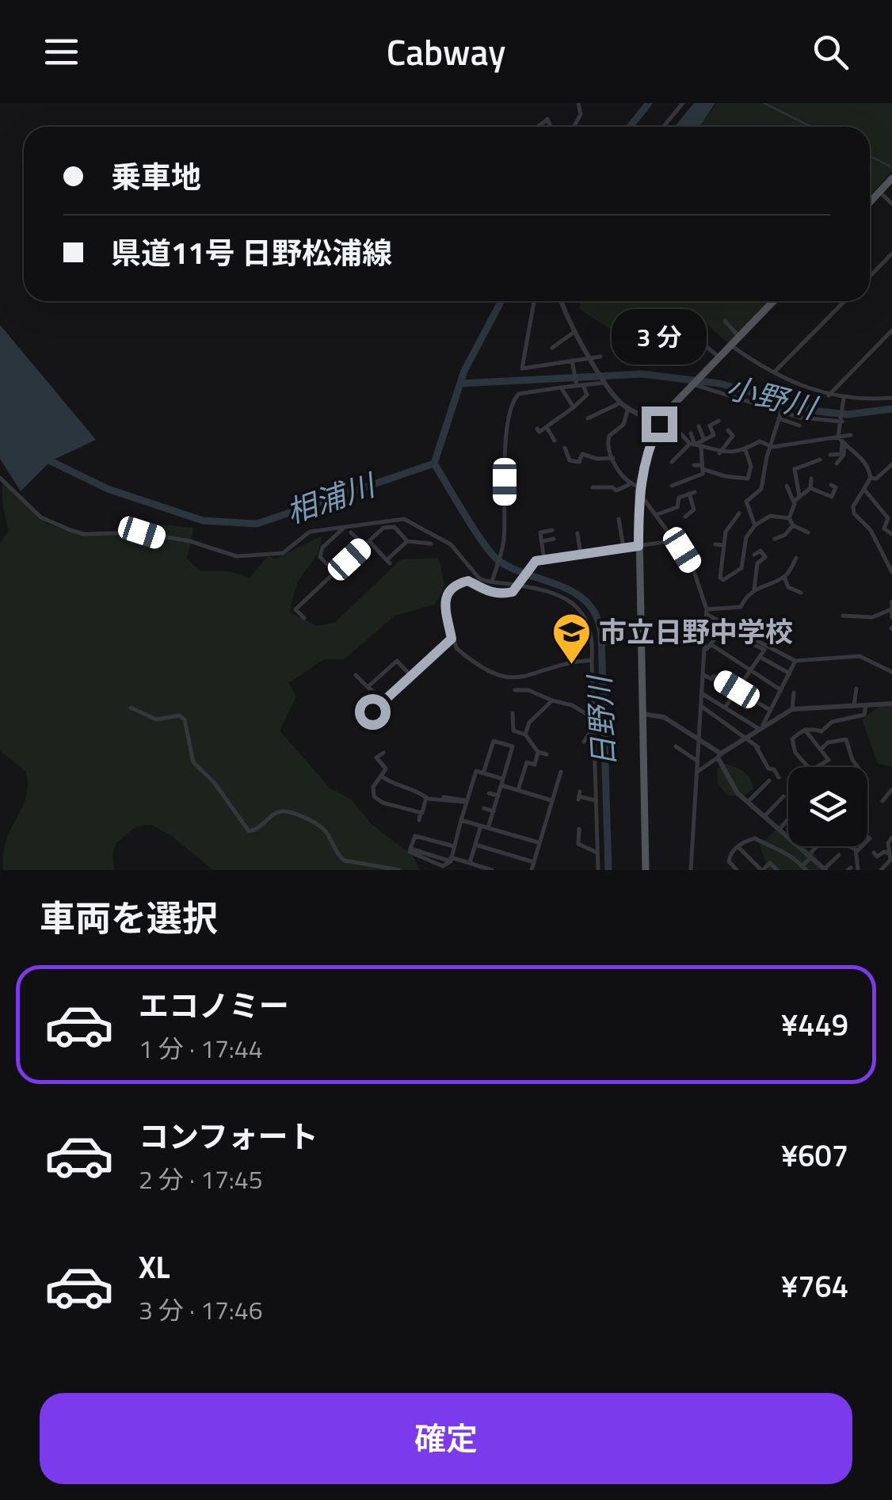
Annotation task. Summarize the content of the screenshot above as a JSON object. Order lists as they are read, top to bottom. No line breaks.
{"water":["小野川","相浦川","日野川"],"places":{"school or university":["市立日野中学校"]},"page":{"header":"Cabway","banner":["乗車地","県道11号 日野松浦線"],"bubble":"3 分","heading":"車両を選択","list":[{"name":"エコノミー","note":"1 分 · 17:44","value":"¥449"},{"name":"コンフォート","note":"2 分 · 17:45","value":"¥607"},{"name":"XL","note":"3 分 · 17:46","value":"¥764"}],"buttons":"確定"}}
